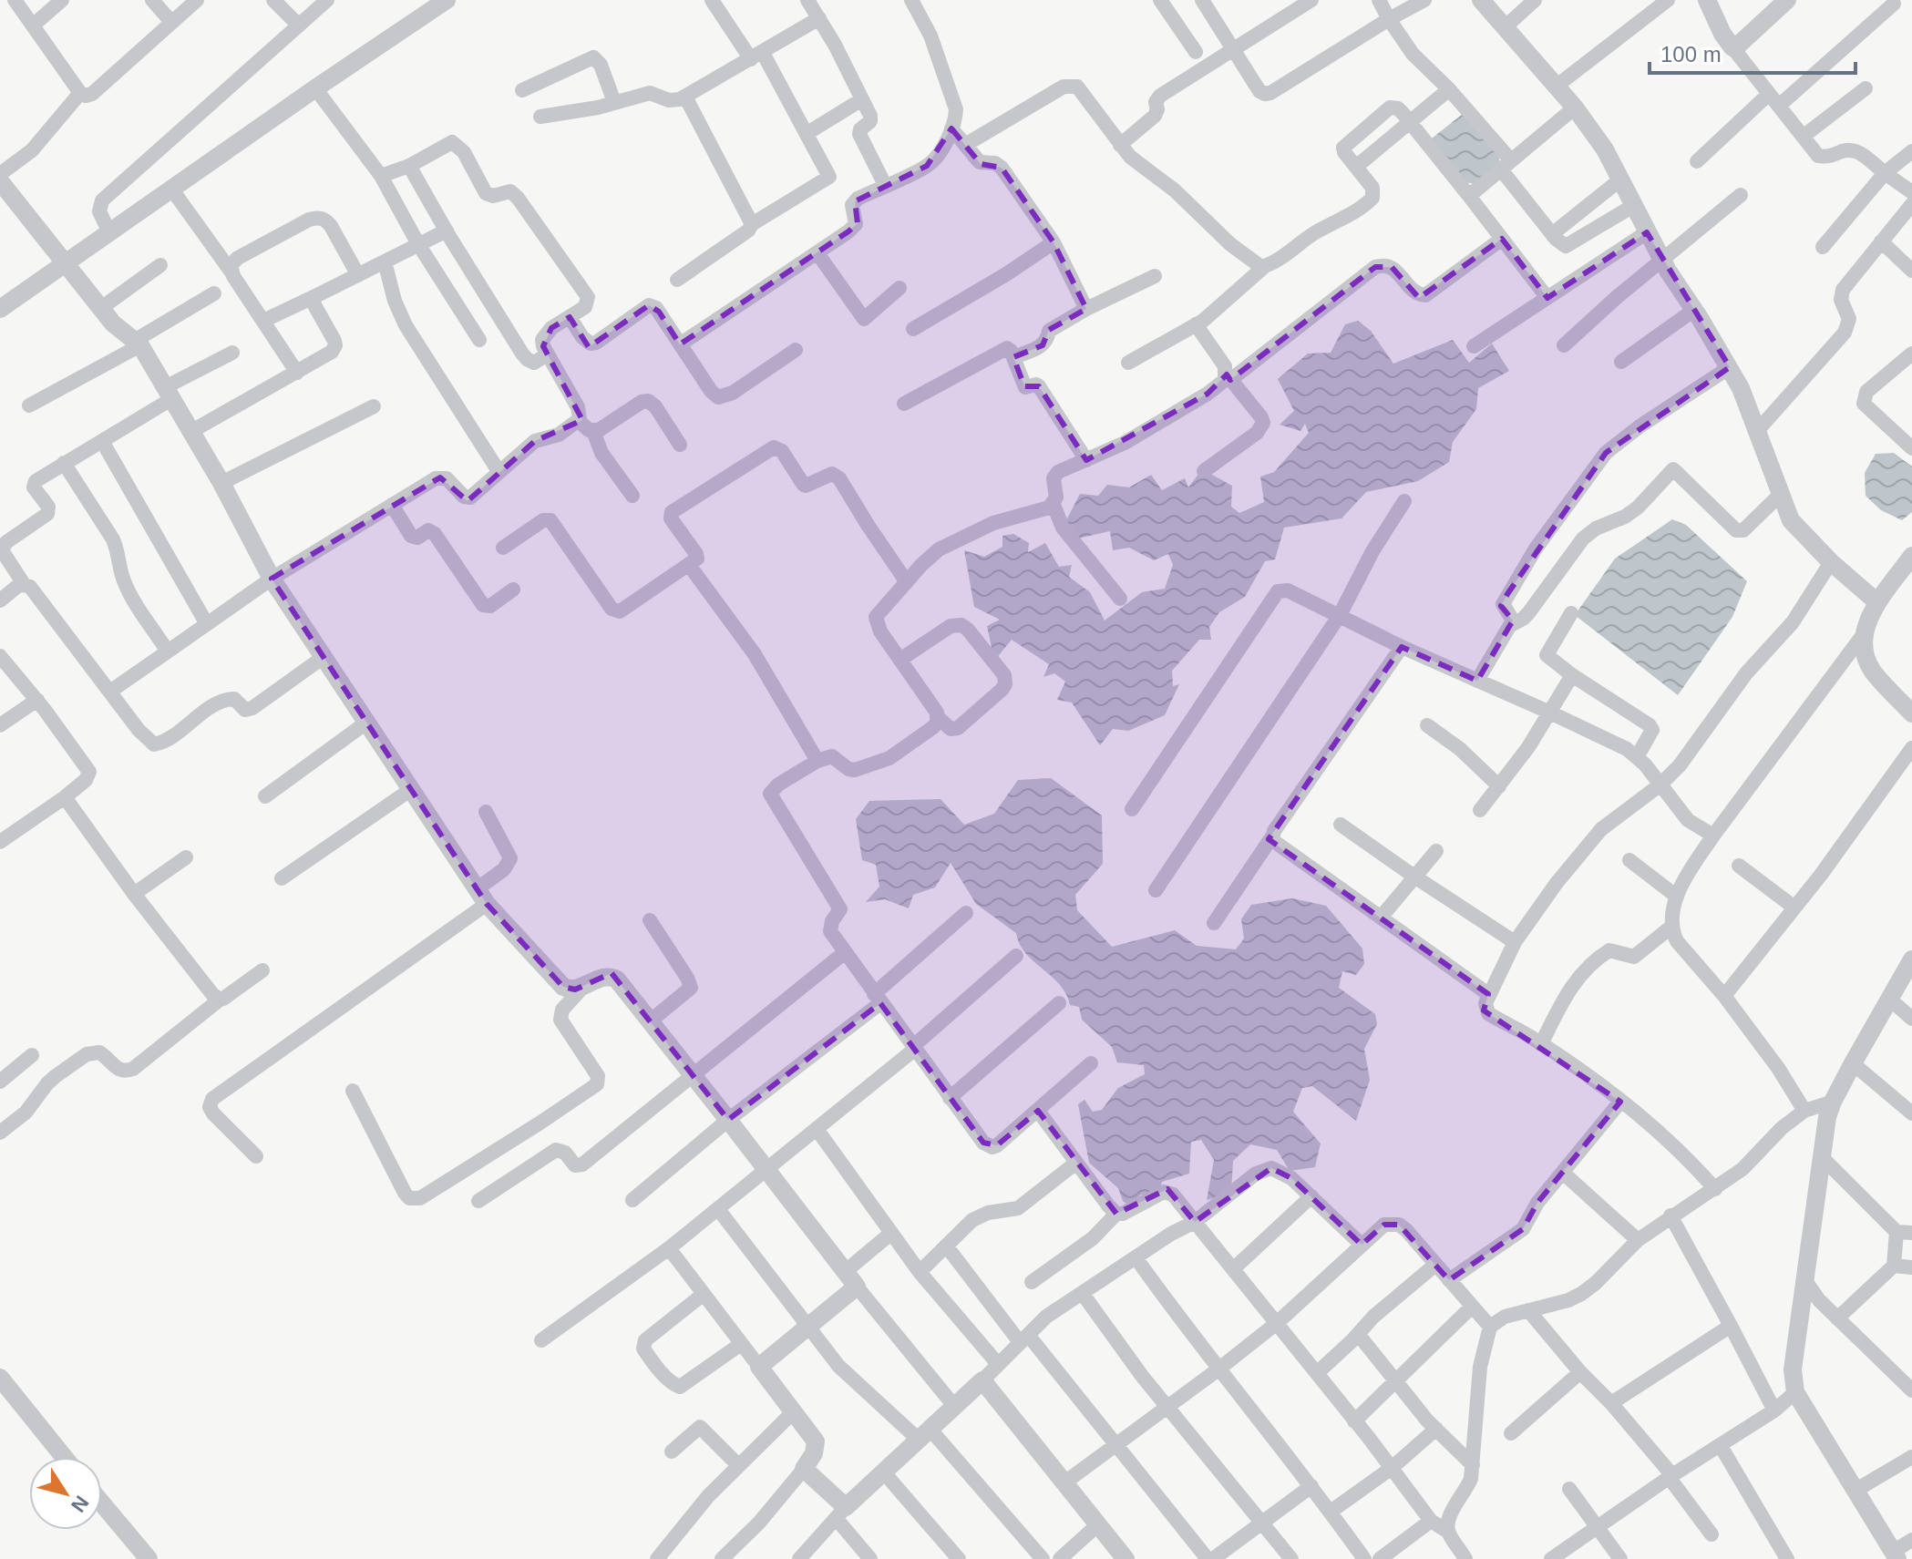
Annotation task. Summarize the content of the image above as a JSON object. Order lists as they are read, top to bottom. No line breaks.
{"scale_bar":"100 m","north":"bottom right"}
